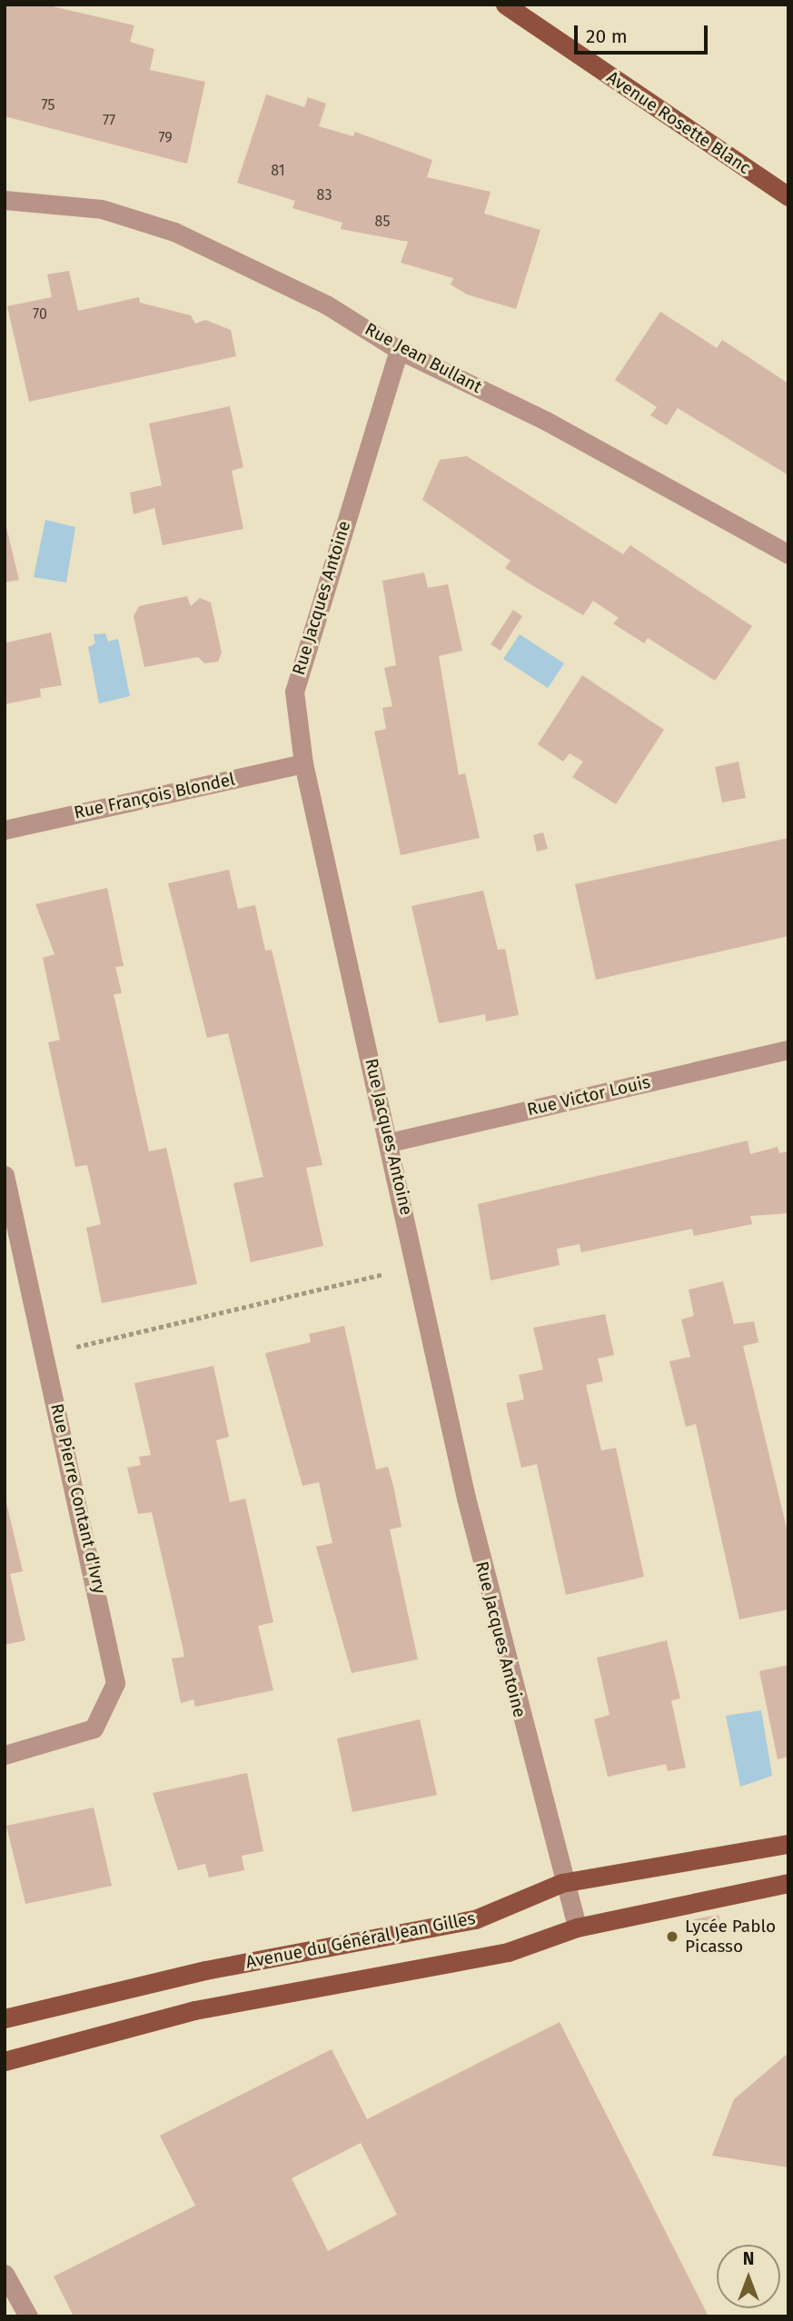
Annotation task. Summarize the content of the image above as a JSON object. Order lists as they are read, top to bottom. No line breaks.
{"streets":{"main road":["Avenue Rosette Blanc","Avenue du Général Jean Gilles"],"street":["Rue Jean Bullant","Rue Jacques Antoine","Rue François Blondel","Rue Victor Louis","Rue Pierre Contant d'Ivry"]},"crossings":[["Rue Jean Bullant","Rue Jacques Antoine"],["Rue Jacques Antoine","Rue François Blondel"],["Rue Jacques Antoine","Rue Victor Louis"],["Rue Jacques Antoine","Avenue du Général Jean Gilles"]],"places":["Lycée Pablo Picasso"],"house_numbers":["75","77","79","81","83","85","70"],"scale_bar":"20 m","north":"top"}
